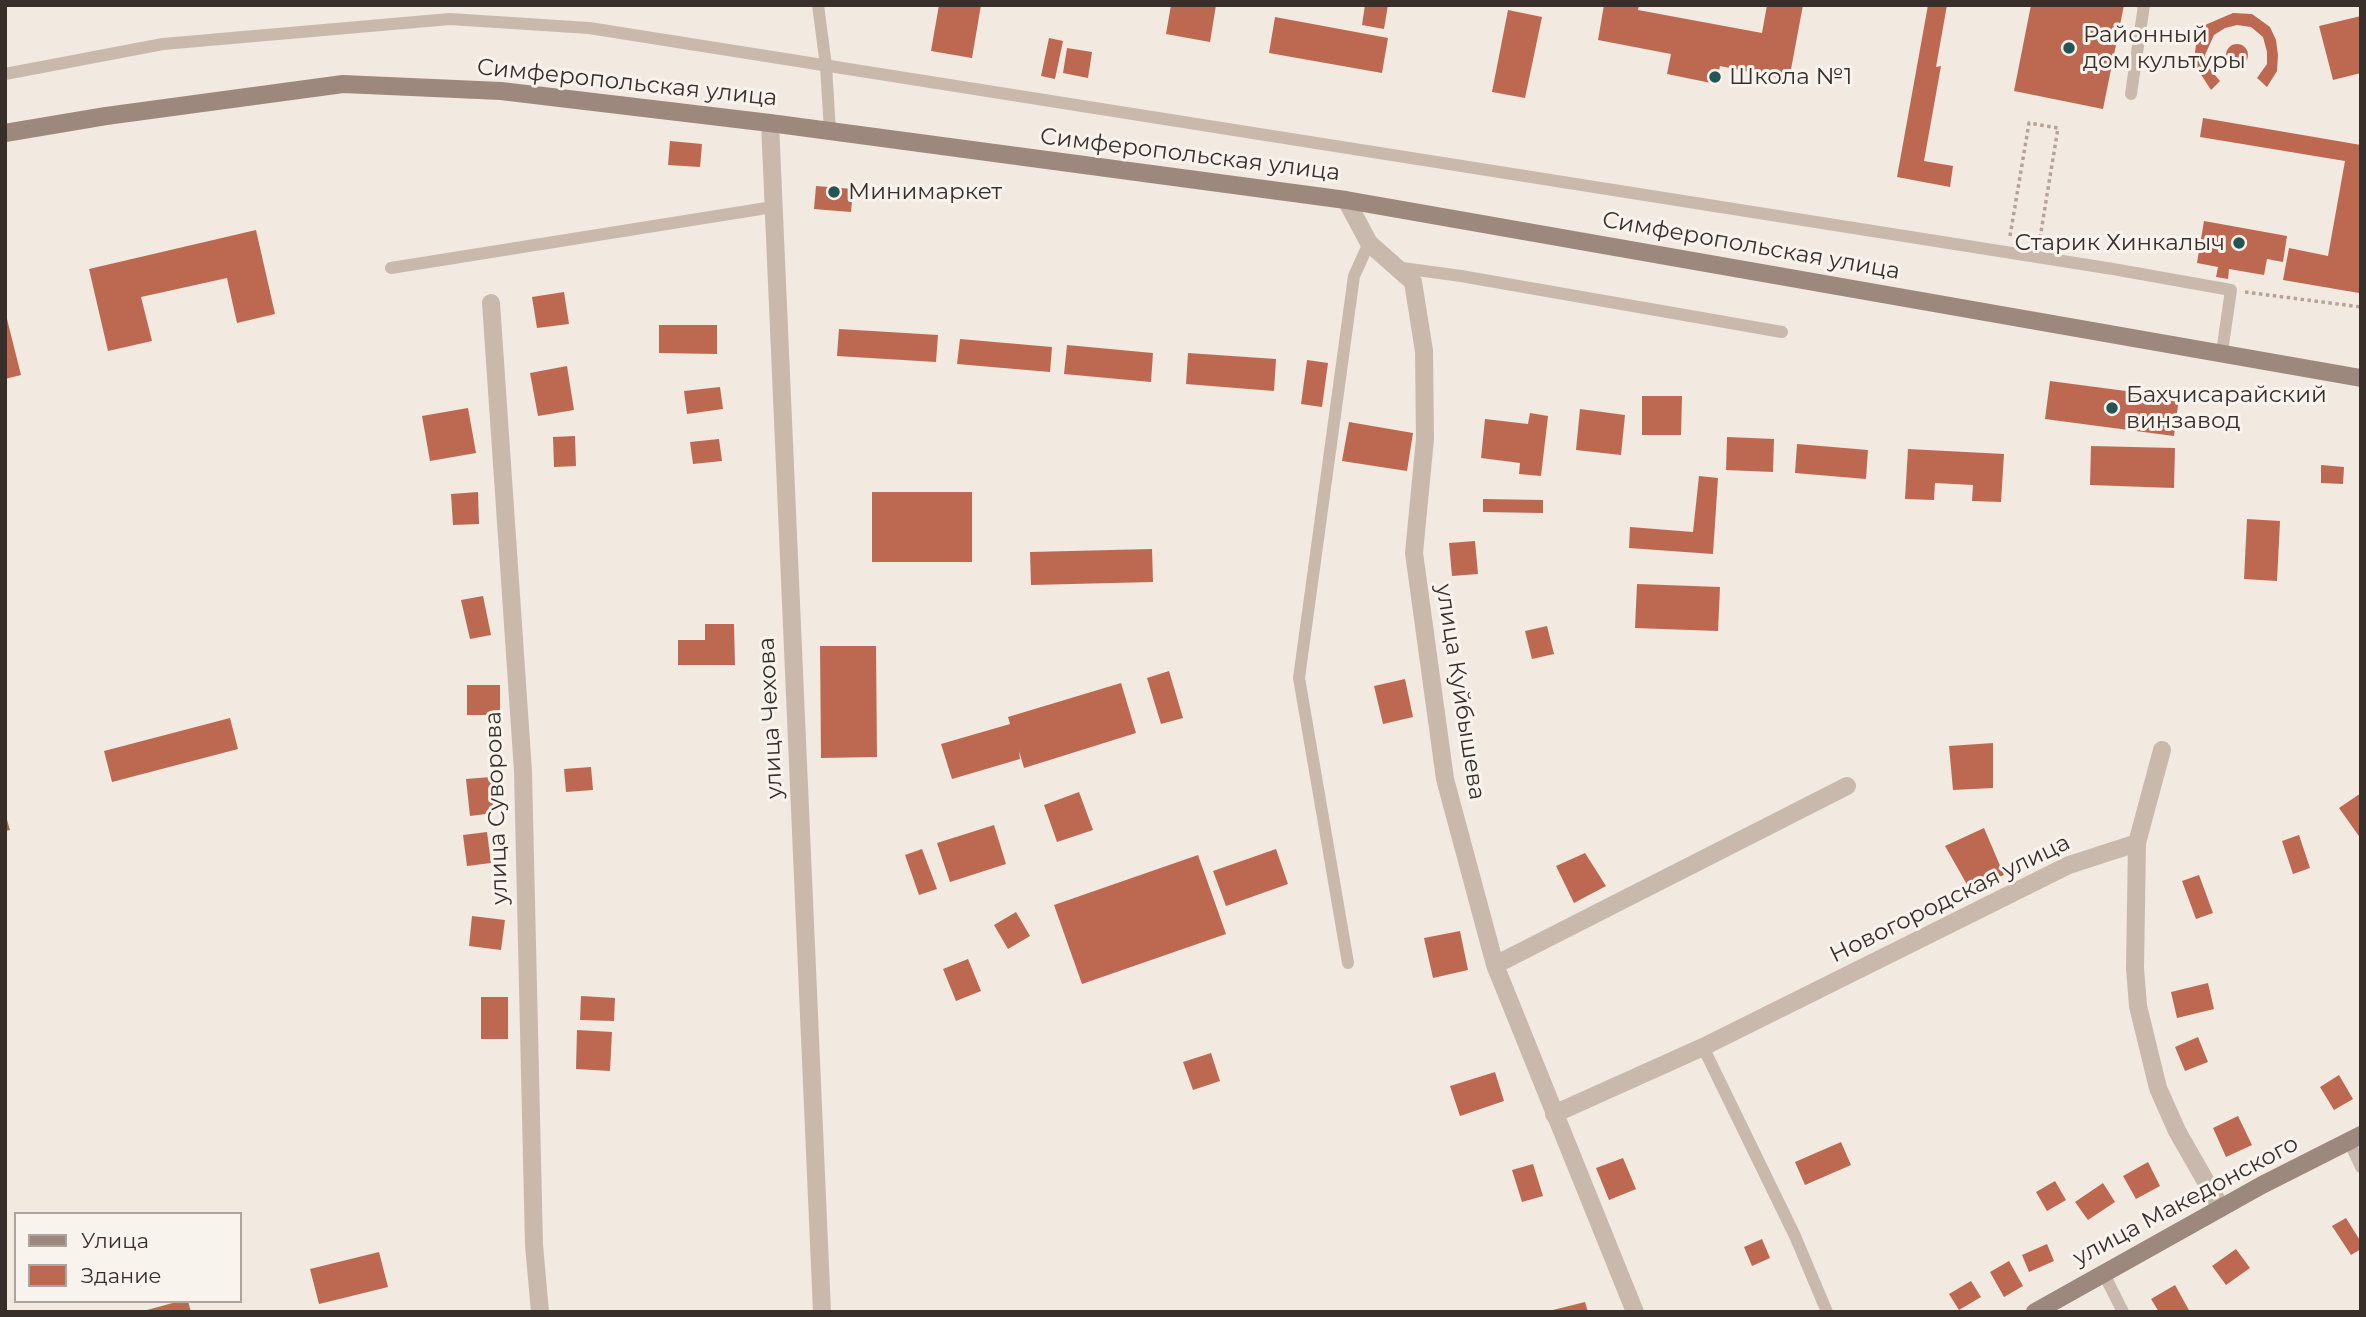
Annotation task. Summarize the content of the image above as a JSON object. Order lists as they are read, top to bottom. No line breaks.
{"streets":{"main road":["Симферопольская улица","улица Македонского"],"street":["улица Куйбышева","улица Чехова","улица Суворова","Новогородская улица"]},"crossings":[["Симферопольская улица","улица Куйбышева"],["Симферопольская улица","улица Чехова"],["улица Куйбышева","Новогородская улица"]],"places":["Районный дом культуры","Школа №1","Минимаркет","Старик Хинкалыч","Бахчисарайский винзавод"],"legend":["Улица","Здание"]}
